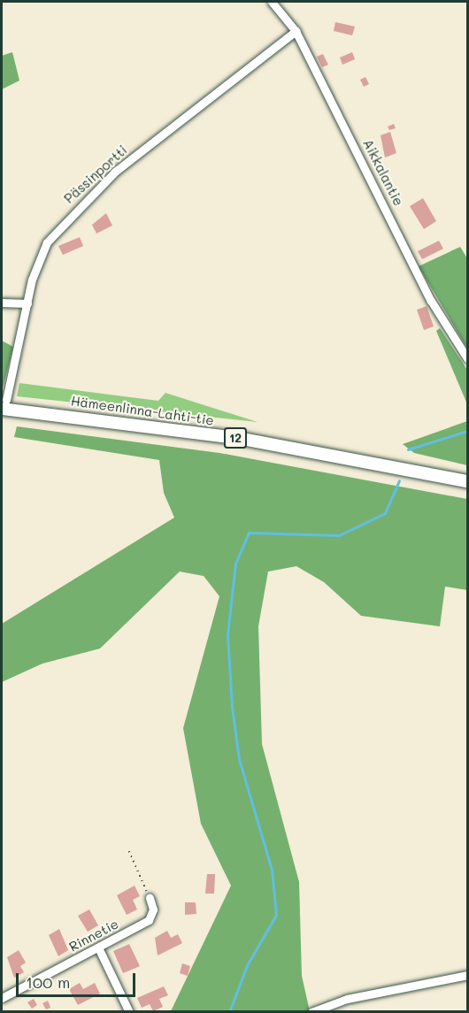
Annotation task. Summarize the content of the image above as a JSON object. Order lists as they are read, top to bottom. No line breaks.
{"streets":{"highway":["Hämeenlinna-Lahti-tie","12"],"street":["Aikkalantie","Pässinportti","Rinnetie"]},"crossings":[["Aikkalantie","Pässinportti"],["Pässinportti","Hämeenlinna-Lahti-tie"]],"scale_bar":"100 m"}
